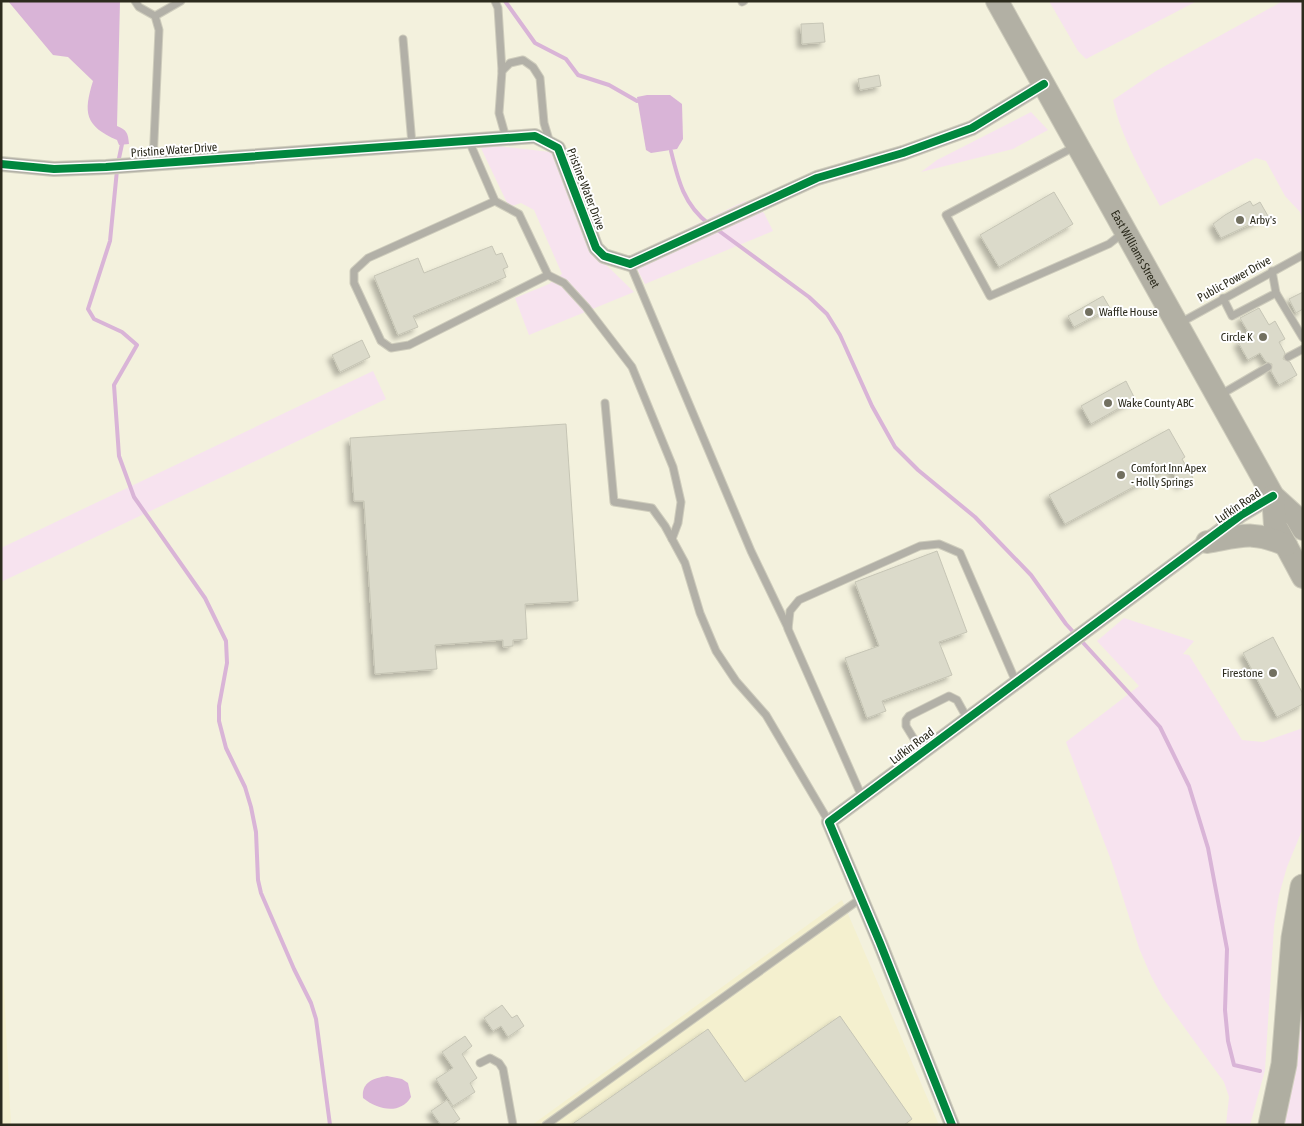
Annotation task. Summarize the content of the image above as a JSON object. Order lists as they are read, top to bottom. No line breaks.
{"streets":{"highway":["East Williams Street"],"street":["Pristine Water Drive","Lufkin Road"],"lane":["Public Power Drive"]},"crossings":[["East Williams Street","Public Power Drive"],["East Williams Street","Lufkin Road"]],"places":["Arby's","Waffle House","Circle K","Wake County ABC","Comfort Inn Apex - Holly Springs","Firestone"]}
